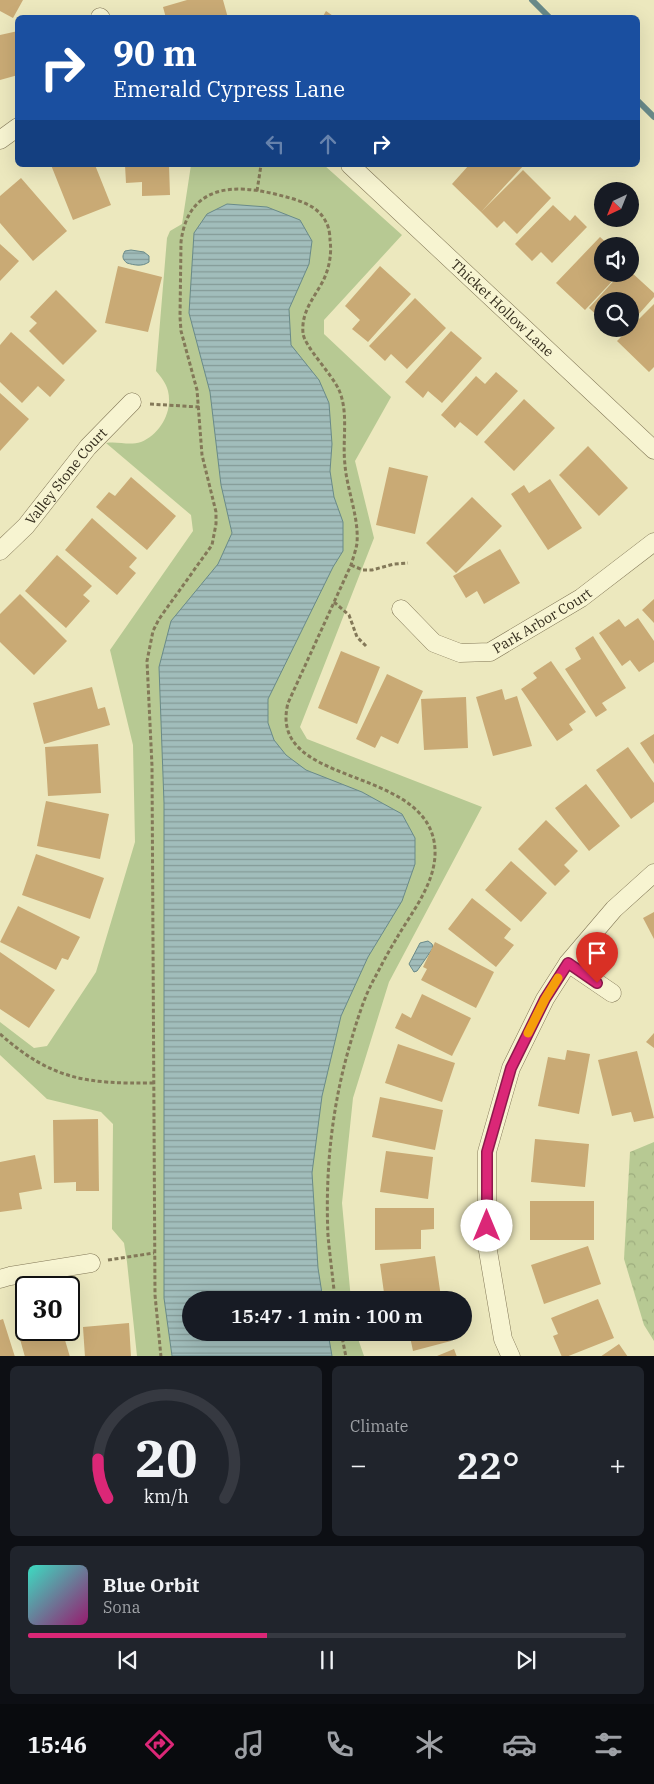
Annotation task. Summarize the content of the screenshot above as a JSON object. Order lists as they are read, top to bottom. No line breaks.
{"streets":{"street":["Thicket Hollow Lane","Valley Stone Court","Park Arbor Court"]},"north":"bottom left","page":{"turn":["90 m","Emerald Cypress Lane"],"limit":"30","trip":"15:47 · 1 min · 100 m","tile":"Climate","heat":["−","22°","+"],"song":["Blue Orbit","Sona"],"tabs":"15:46","gauge":["20","km/h"]}}
